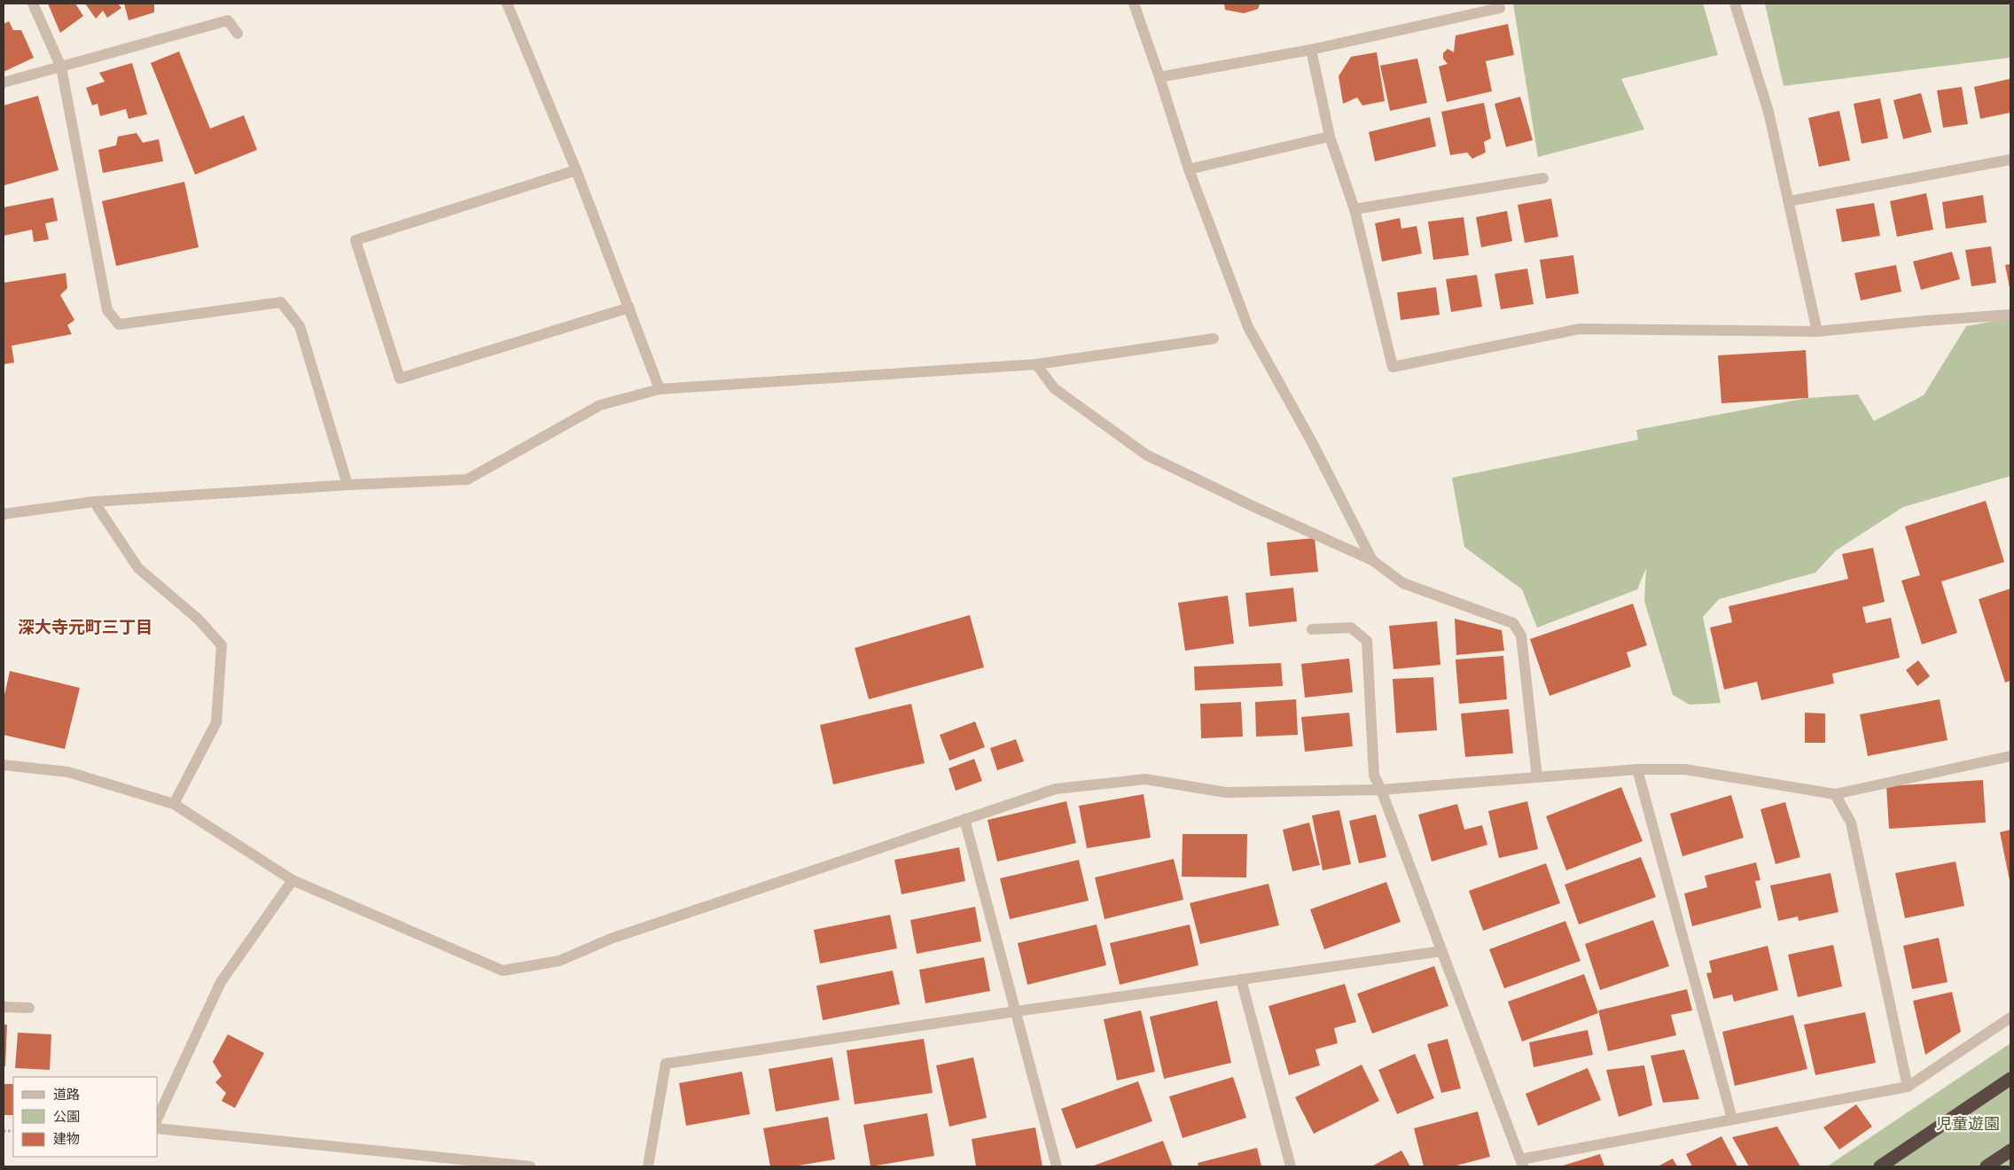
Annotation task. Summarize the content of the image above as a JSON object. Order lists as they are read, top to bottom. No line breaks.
{"districts":["深大寺元町三丁目"],"parks":["児童遊園"],"legend":["道路","公園","建物"]}
